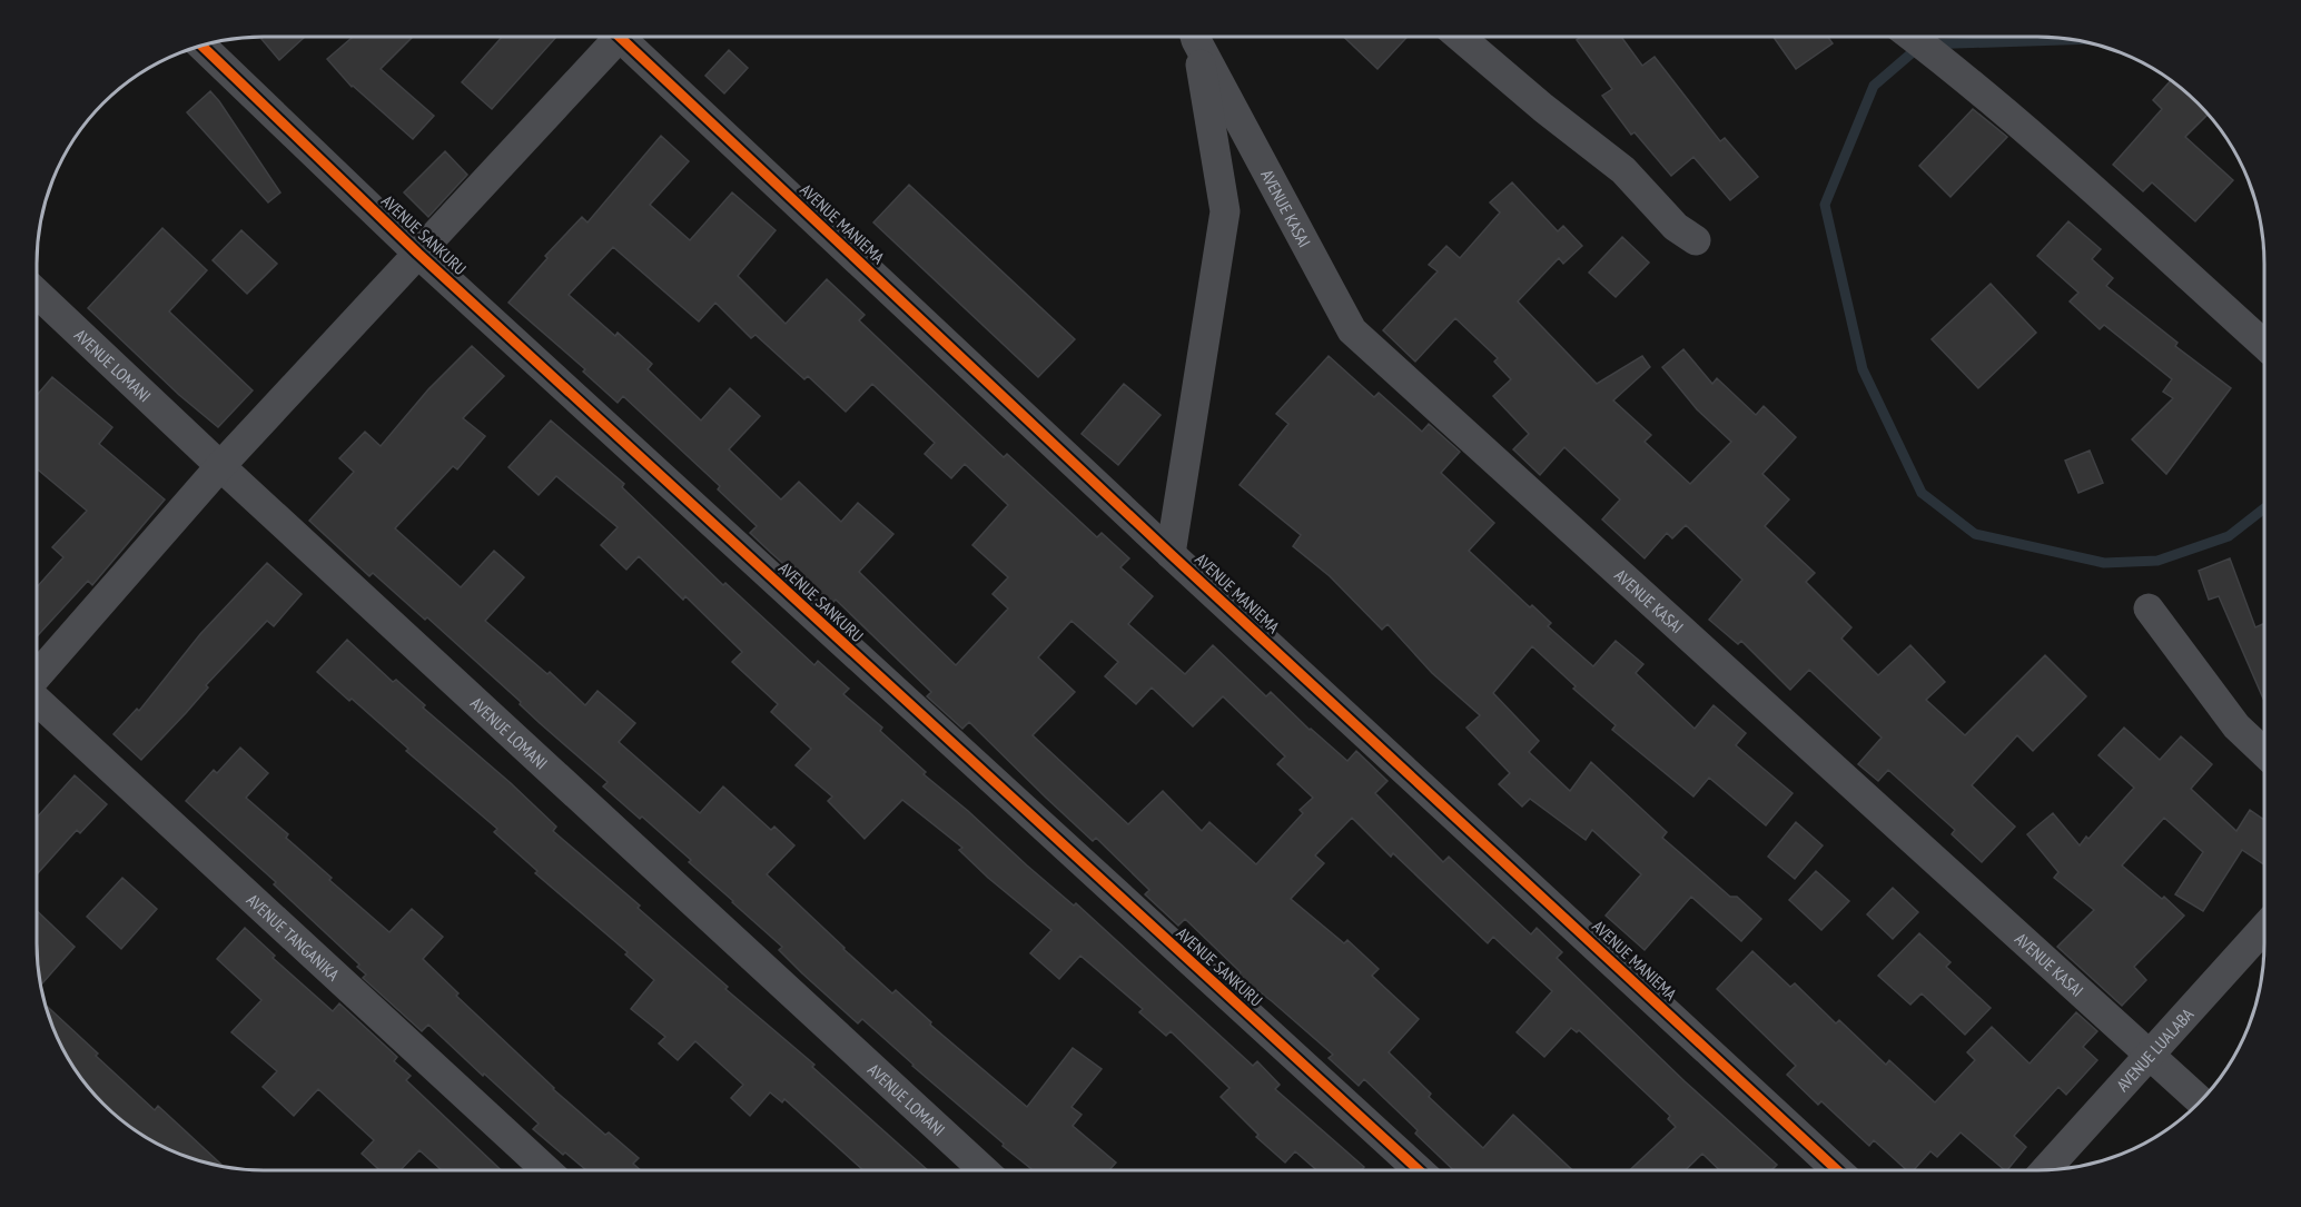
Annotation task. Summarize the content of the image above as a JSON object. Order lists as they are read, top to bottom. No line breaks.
{"streets":{"street":["AVENUE KASAI","AVENUE MANIEMA","AVENUE SANKURU","AVENUE LOMANI","AVENUE TANGANIKA","AVENUE LUALABA"]},"crossings":[["AVENUE KASAI","AVENUE LUALABA"]]}
